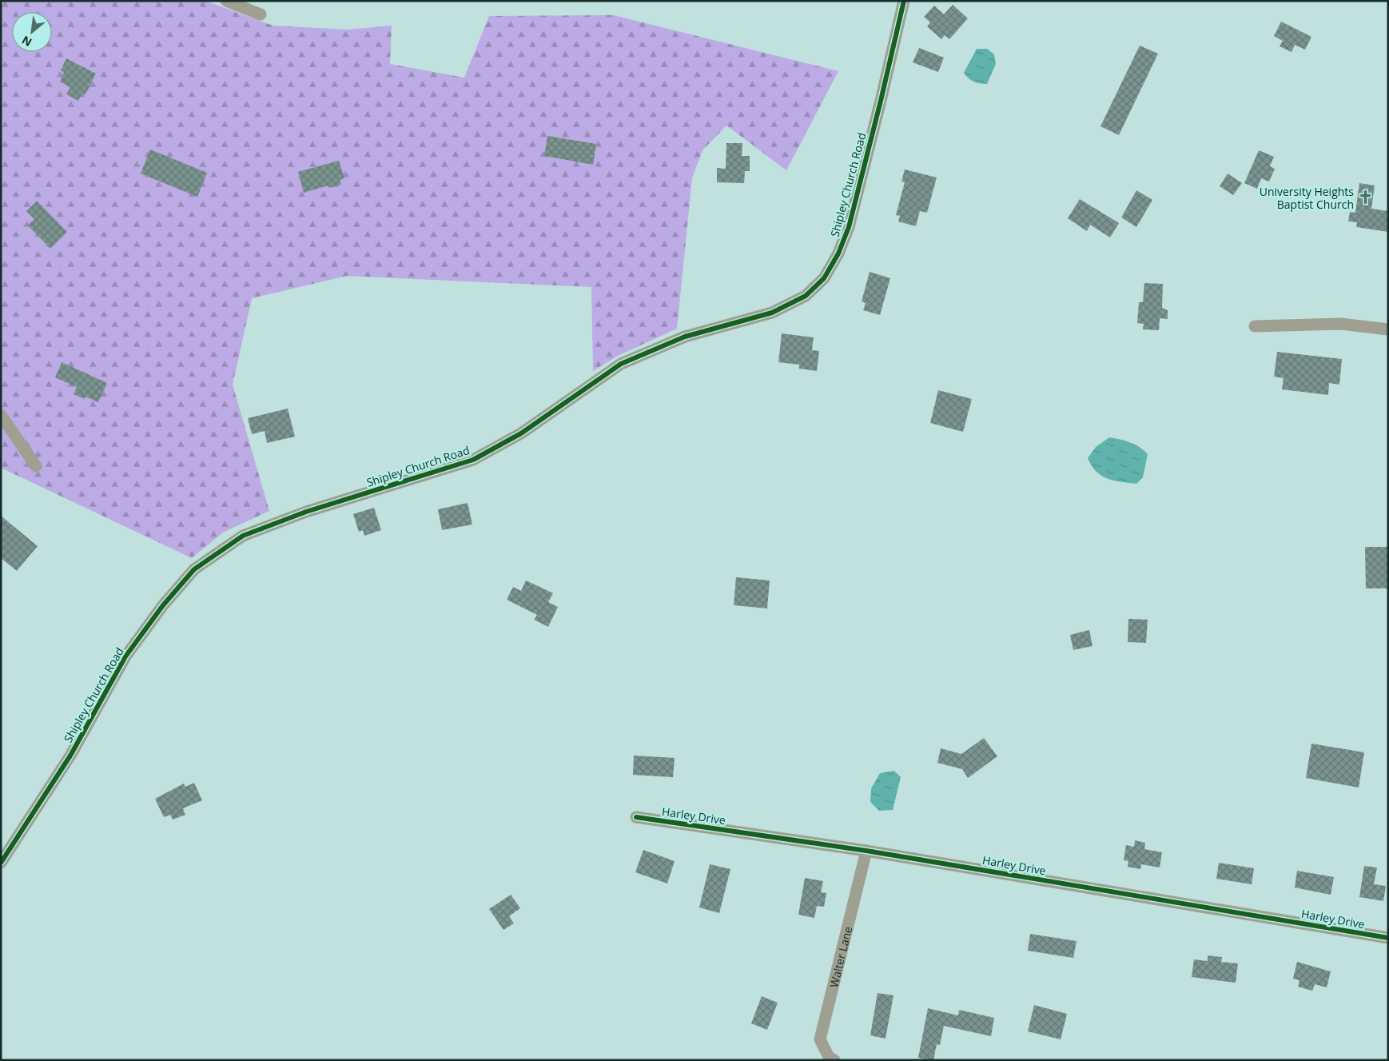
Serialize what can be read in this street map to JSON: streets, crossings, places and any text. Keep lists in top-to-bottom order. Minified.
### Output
{"streets":{"street":["Shipley Church Road","Harley Drive","Walter Lane"]},"crossings":[["Harley Drive","Walter Lane"]],"places":{"church":["University Heights Baptist Church"]},"north":"bottom left"}
